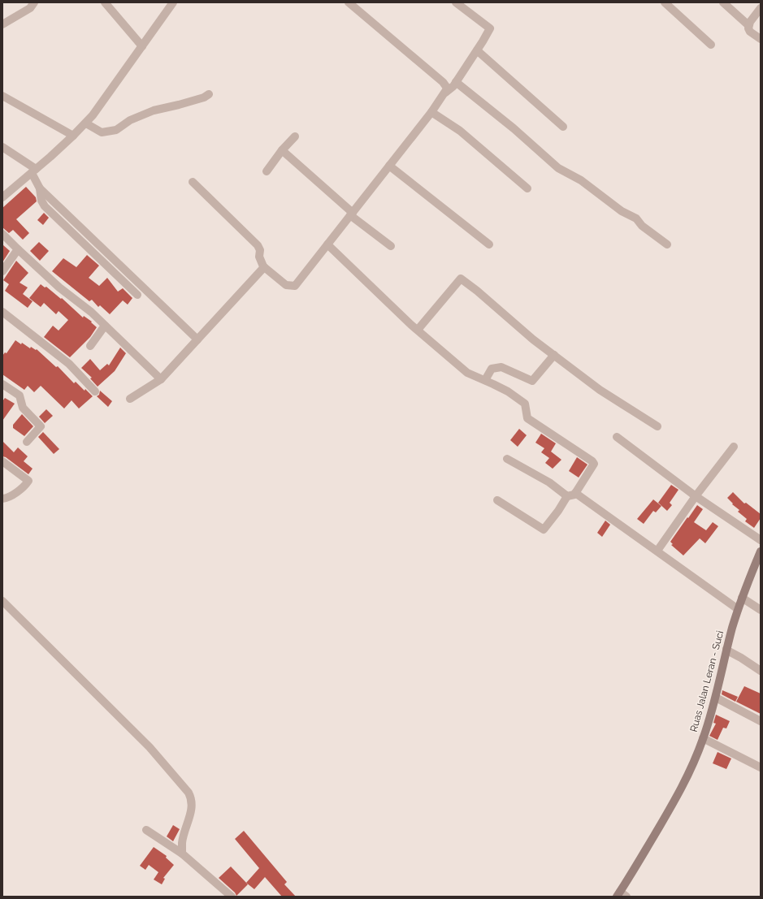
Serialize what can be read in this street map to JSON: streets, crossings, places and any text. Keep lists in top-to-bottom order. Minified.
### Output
{"streets":{"main road":["Ruas Jalan Leran - Suci"]}}
